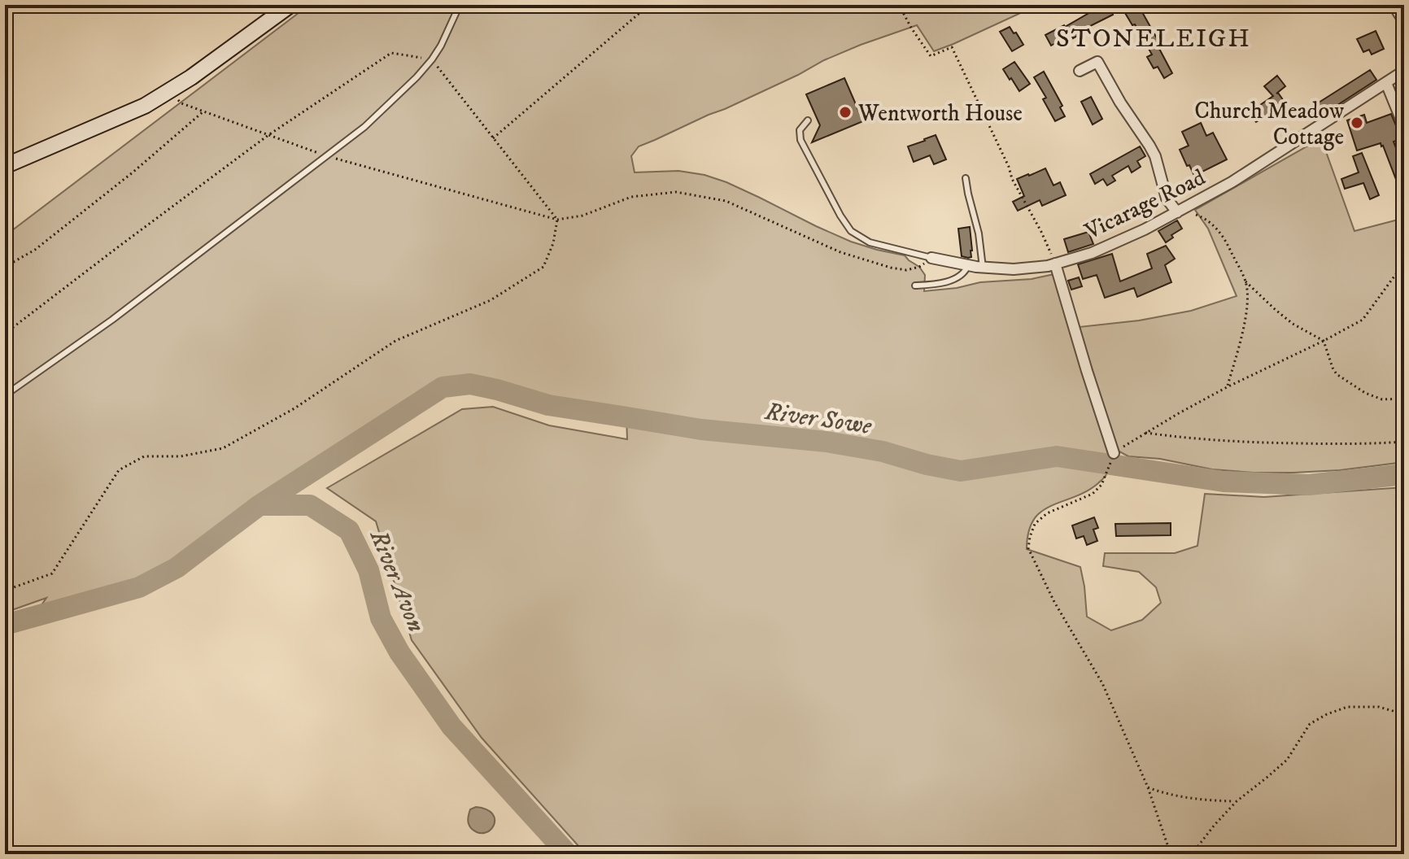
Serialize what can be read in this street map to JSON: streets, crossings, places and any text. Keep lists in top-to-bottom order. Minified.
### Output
{"streets":{"street":["Vicarage Road"]},"districts":["STONELEIGH"],"water":["River Sowe","River Avon"],"places":["Wentworth House","Church Meadow Cottage"]}
